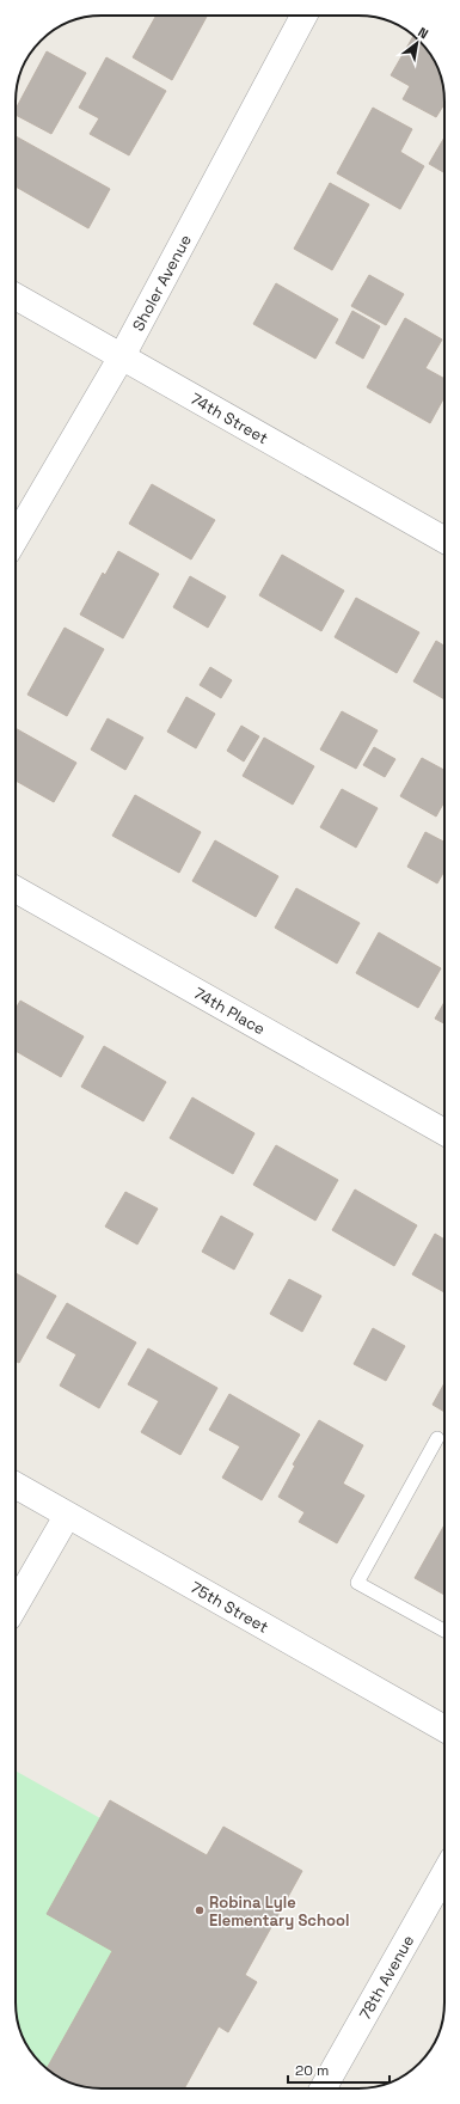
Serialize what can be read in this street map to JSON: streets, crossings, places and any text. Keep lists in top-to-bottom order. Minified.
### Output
{"streets":{"street":["Sholer Avenue","74th Street","74th Place","75th Street","78th Avenue"]},"crossings":[["Sholer Avenue","74th Street"]],"places":["Robina Lyle Elementary School"],"scale_bar":"20 m","north":"top right"}
